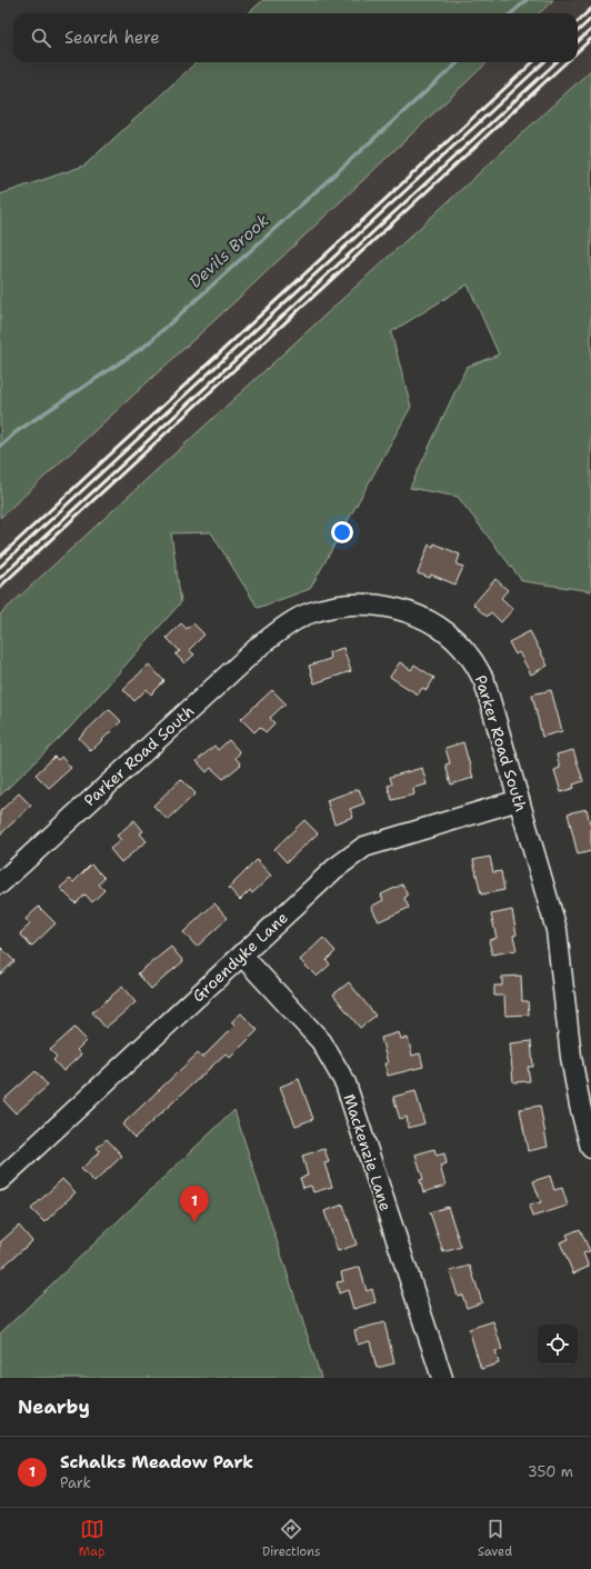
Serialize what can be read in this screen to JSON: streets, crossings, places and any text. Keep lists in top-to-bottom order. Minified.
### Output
{"streets":{"street":["Parker Road South","Groendyke Lane","Mackenzie Lane"]},"crossings":[["Parker Road South","Groendyke Lane"],["Groendyke Lane","Mackenzie Lane"]],"water":["Devils Brook"],"page":{"search":"Search here","pins":"1","heading":"Nearby","list":[{"mark":"1","name":"Schalks Meadow Park","note":"Park","value":"350 m"}],"nav":["Map","Directions","Saved"]}}
